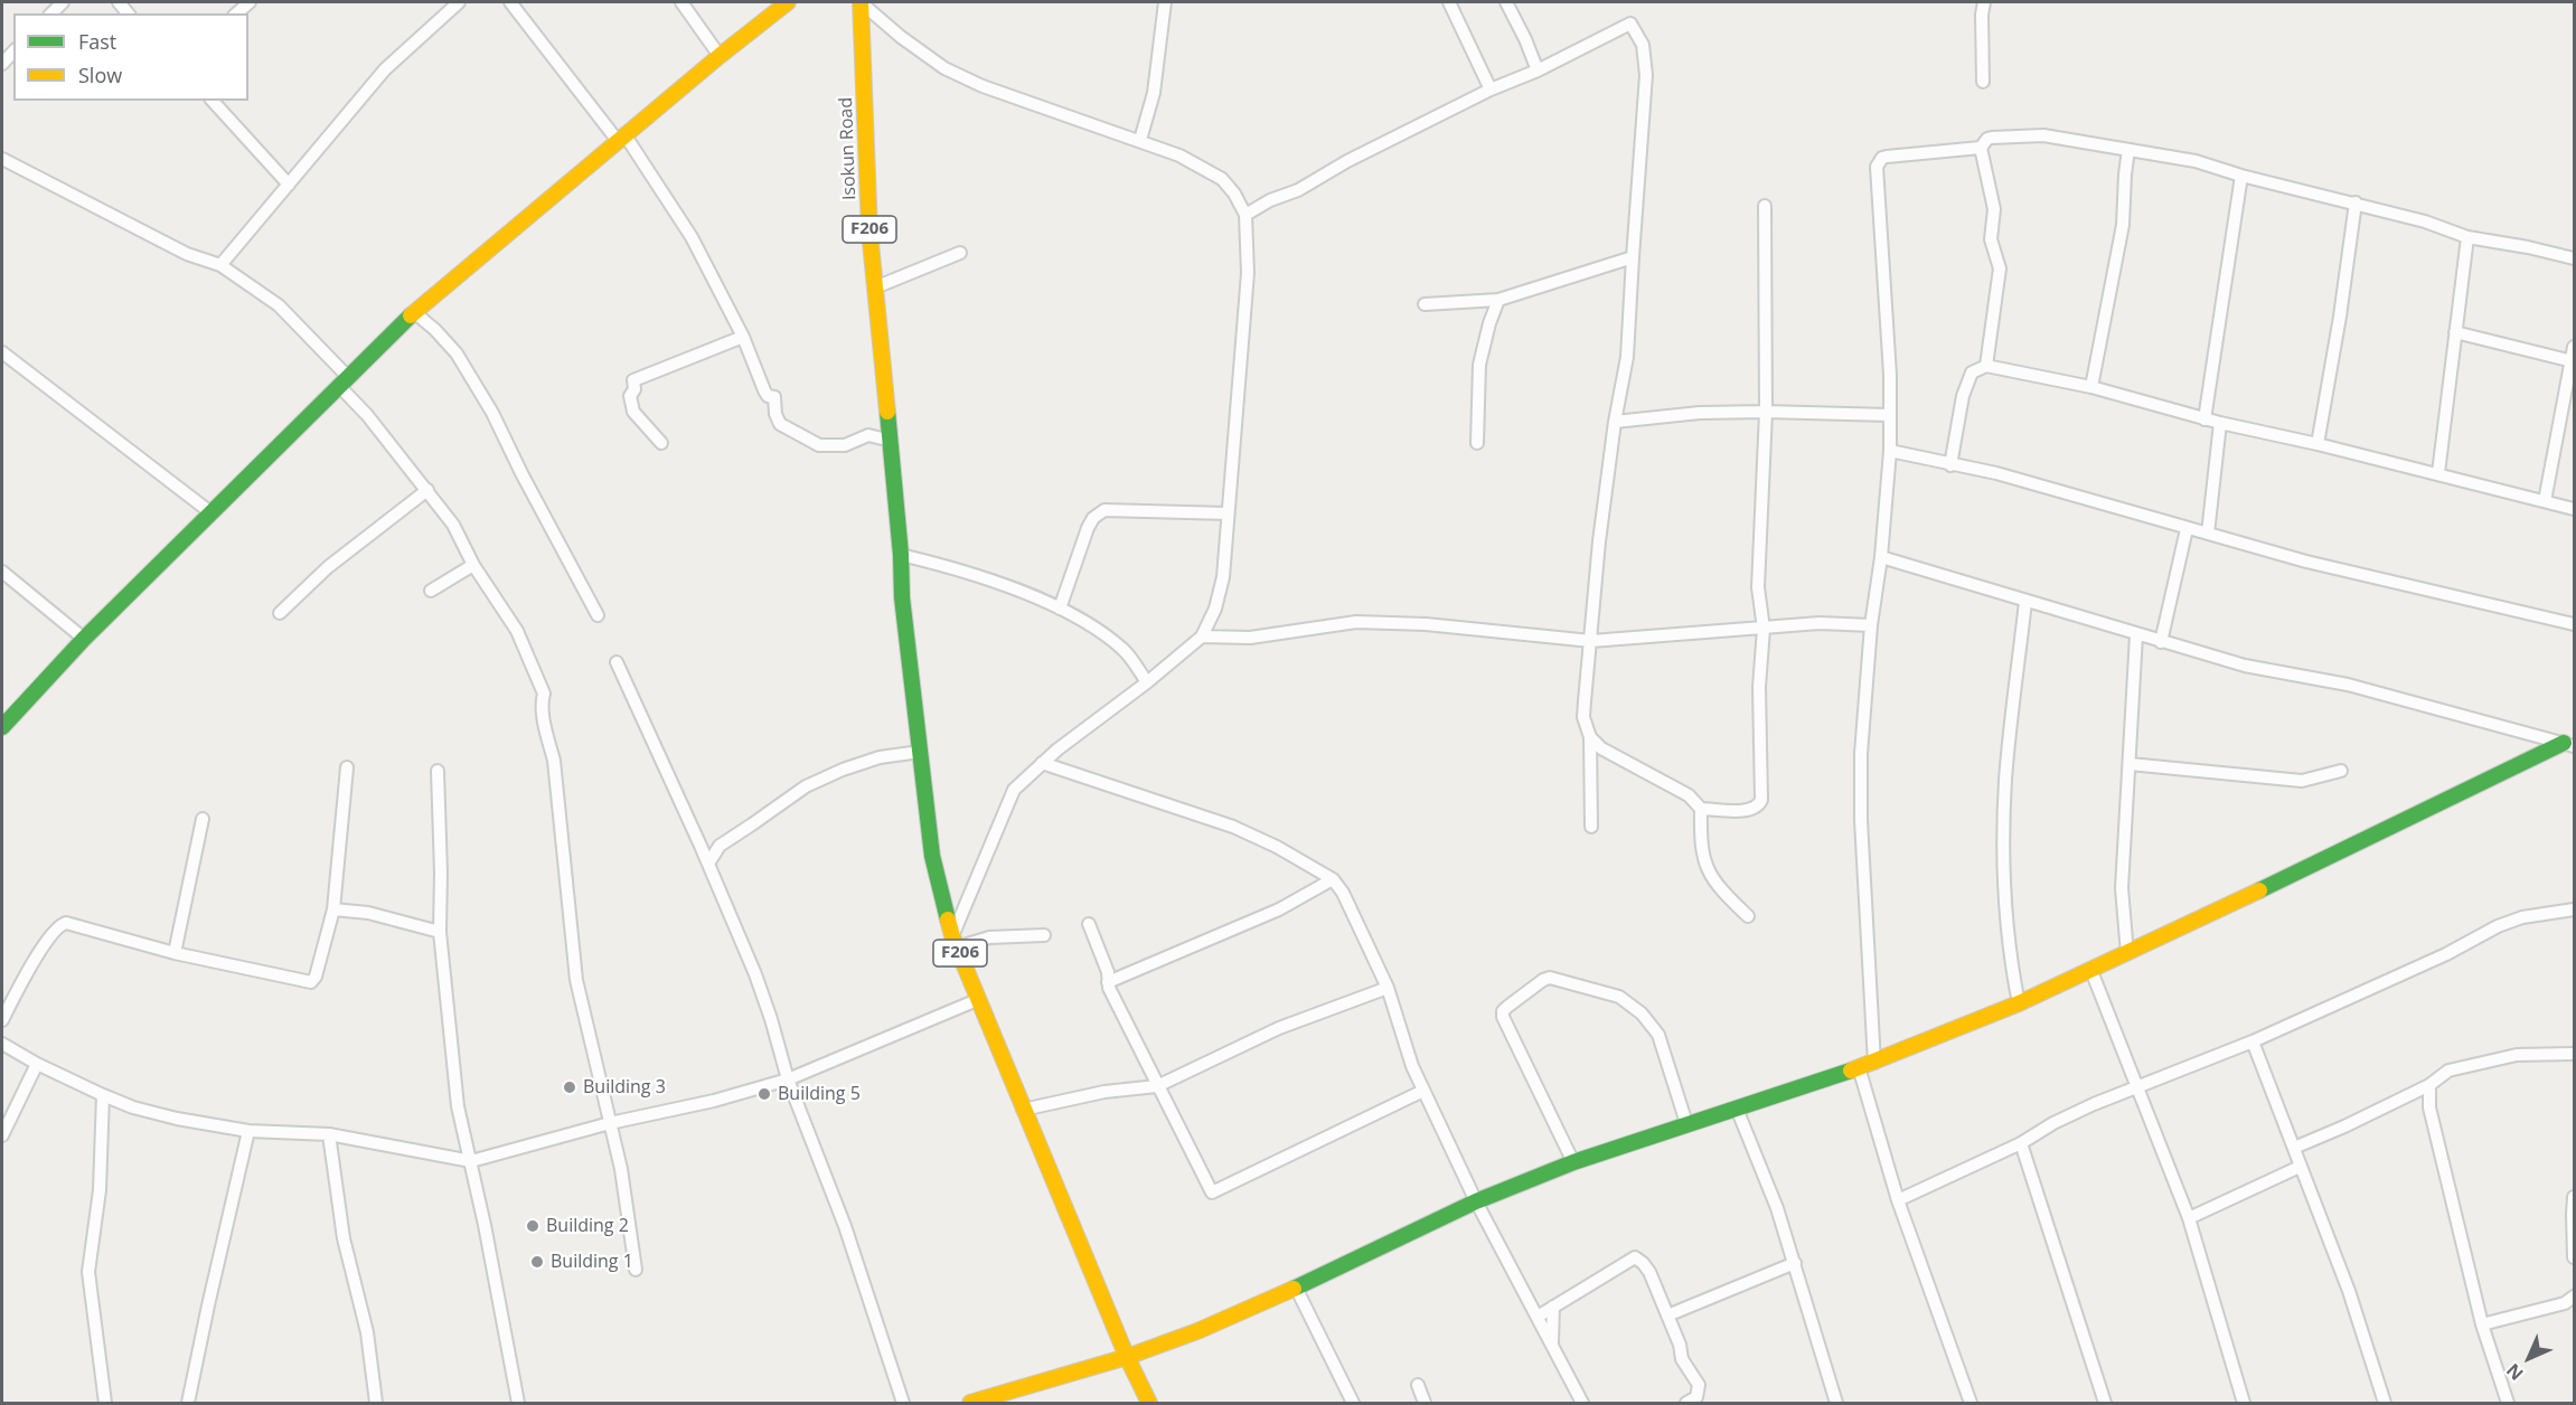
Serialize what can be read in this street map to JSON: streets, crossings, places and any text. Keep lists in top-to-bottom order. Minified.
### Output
{"streets":{"street":["Isokun Road","F206"]},"crossings":[["Isokun Road","F206"]],"places":["Building 3","Building 5","Building 2","Building 1"],"legend":["Fast","Slow"],"north":"bottom left"}
